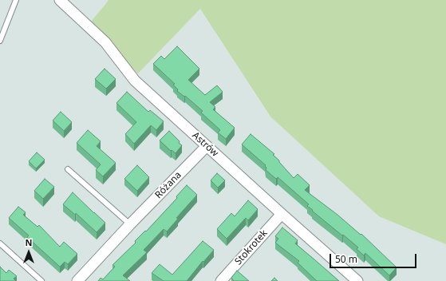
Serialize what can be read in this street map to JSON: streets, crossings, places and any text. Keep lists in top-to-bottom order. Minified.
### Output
{"streets":{"street":["Astrów","Różana","Stokrotek"]},"crossings":[["Astrów","Różana"],["Astrów","Stokrotek"]],"scale_bar":"50 m","north":"top"}
